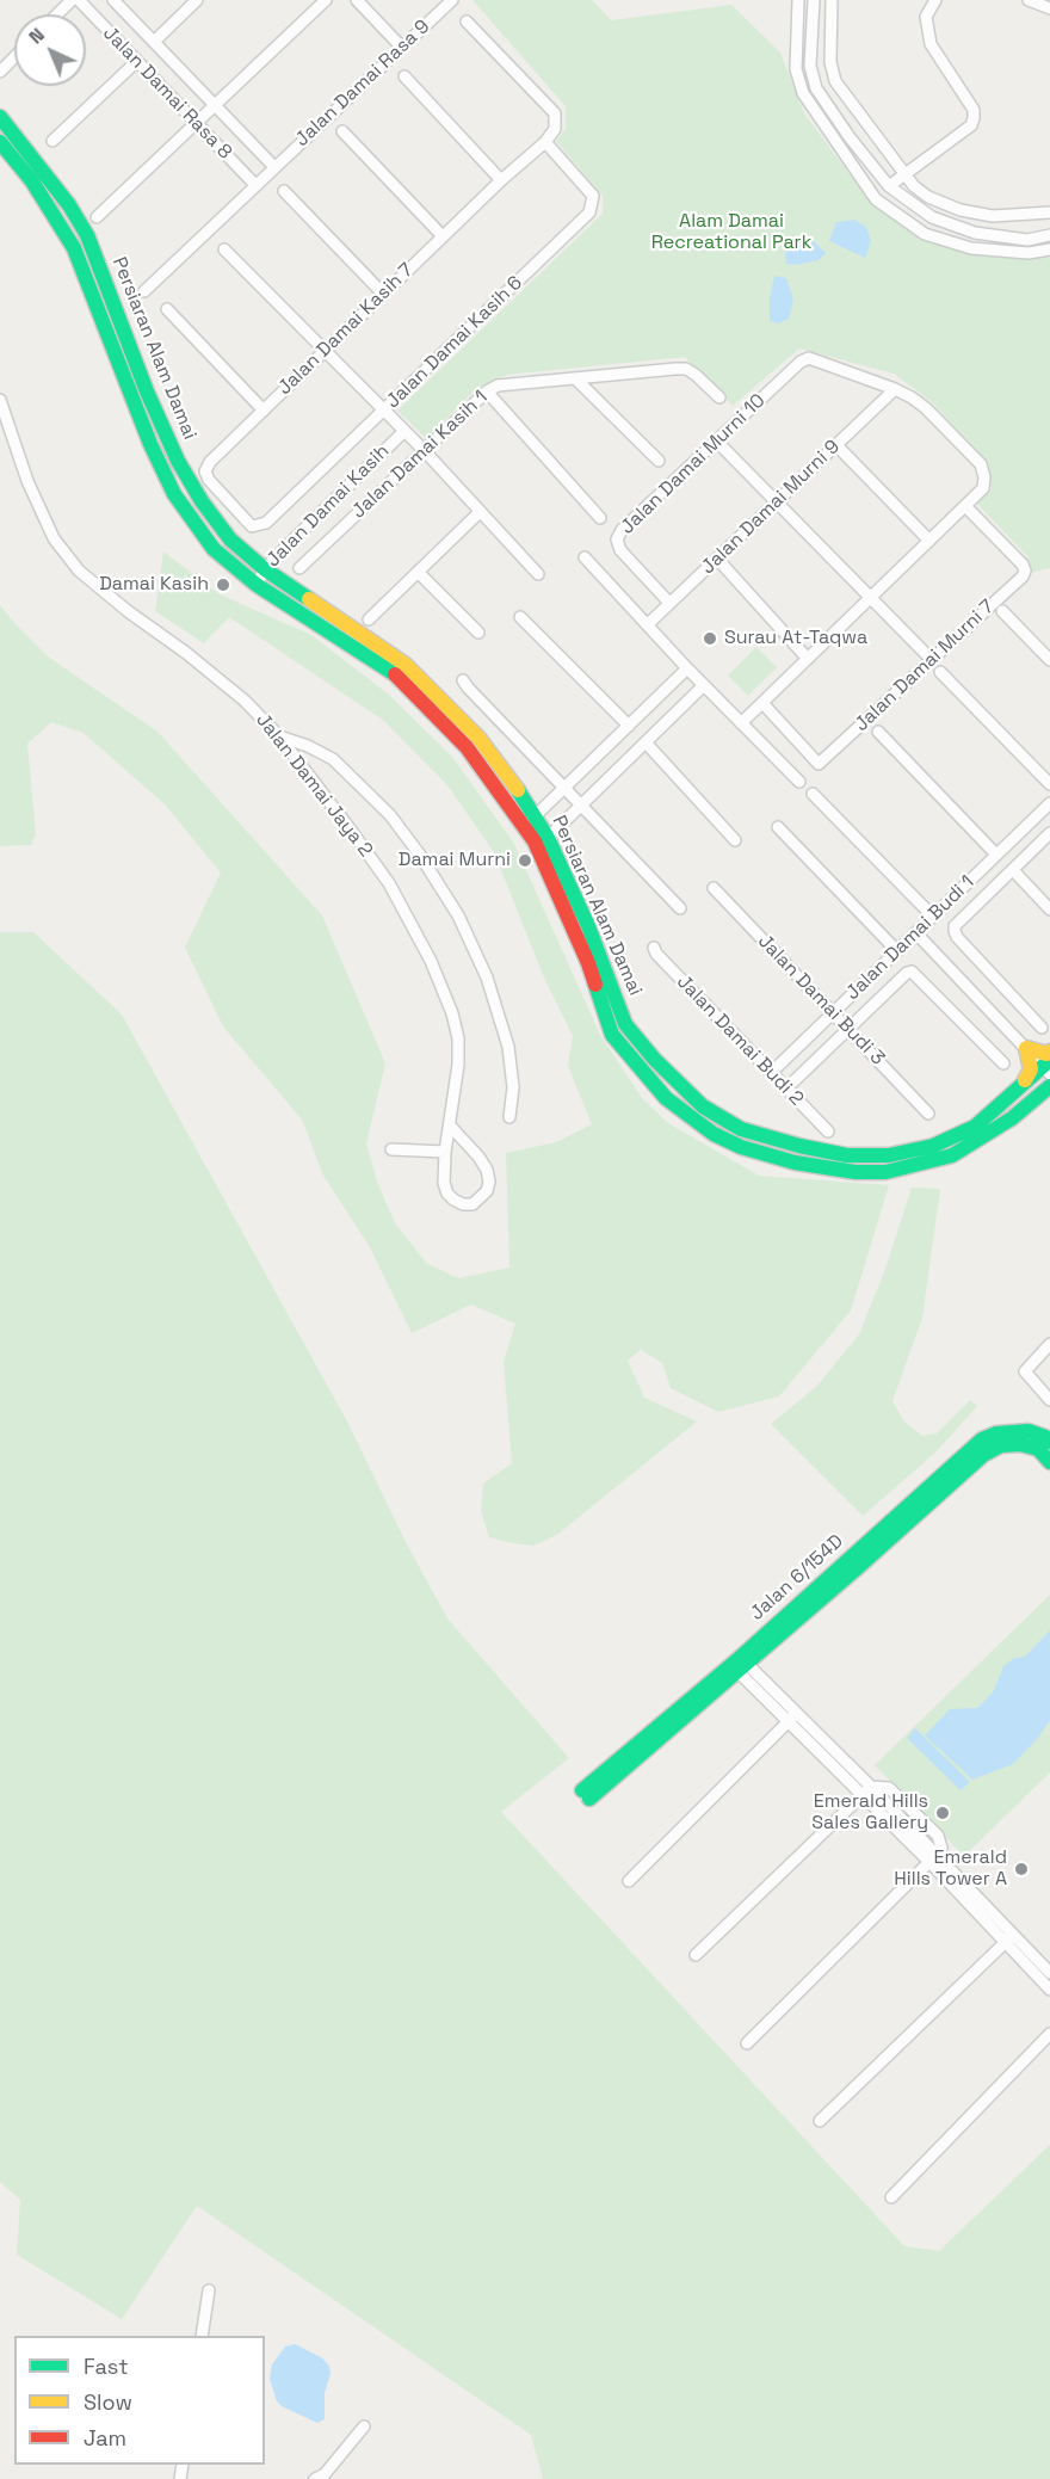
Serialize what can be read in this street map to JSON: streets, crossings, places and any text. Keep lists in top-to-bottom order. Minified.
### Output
{"streets":{"street":["Jalan Damai Rasa 9","Jalan Damai Rasa 8","Jalan Damai Kasih 7","Jalan Damai Kasih 6","Persiaran Alam Damai","Jalan Damai Kasih 1","Jalan Damai Murni 10","Jalan Damai Kasih","Jalan Damai Murni 9","Jalan Damai Murni 7","Jalan Damai Jaya 2","Jalan Damai Budi 1","Jalan Damai Budi 3","Jalan Damai Budi 2","Jalan 6/154D"]},"crossings":[["Jalan Damai Rasa 9","Jalan Damai Rasa 8"],["Jalan Damai Kasih 7","Jalan Damai Kasih 6"],["Persiaran Alam Damai","Jalan Damai Kasih"],["Jalan Damai Murni 10","Jalan Damai Murni 9"],["Jalan Damai Budi 1","Jalan Damai Budi 3"],["Jalan Damai Budi 1","Jalan Damai Budi 2"]],"parks":["Alam Damai Recreational Park"],"places":["Damai Kasih","Surau At-Taqwa","Damai Murni","Emerald Hills Sales Gallery","Emerald Hills Tower A"],"legend":["Fast","Slow","Jam"],"north":"top left"}
